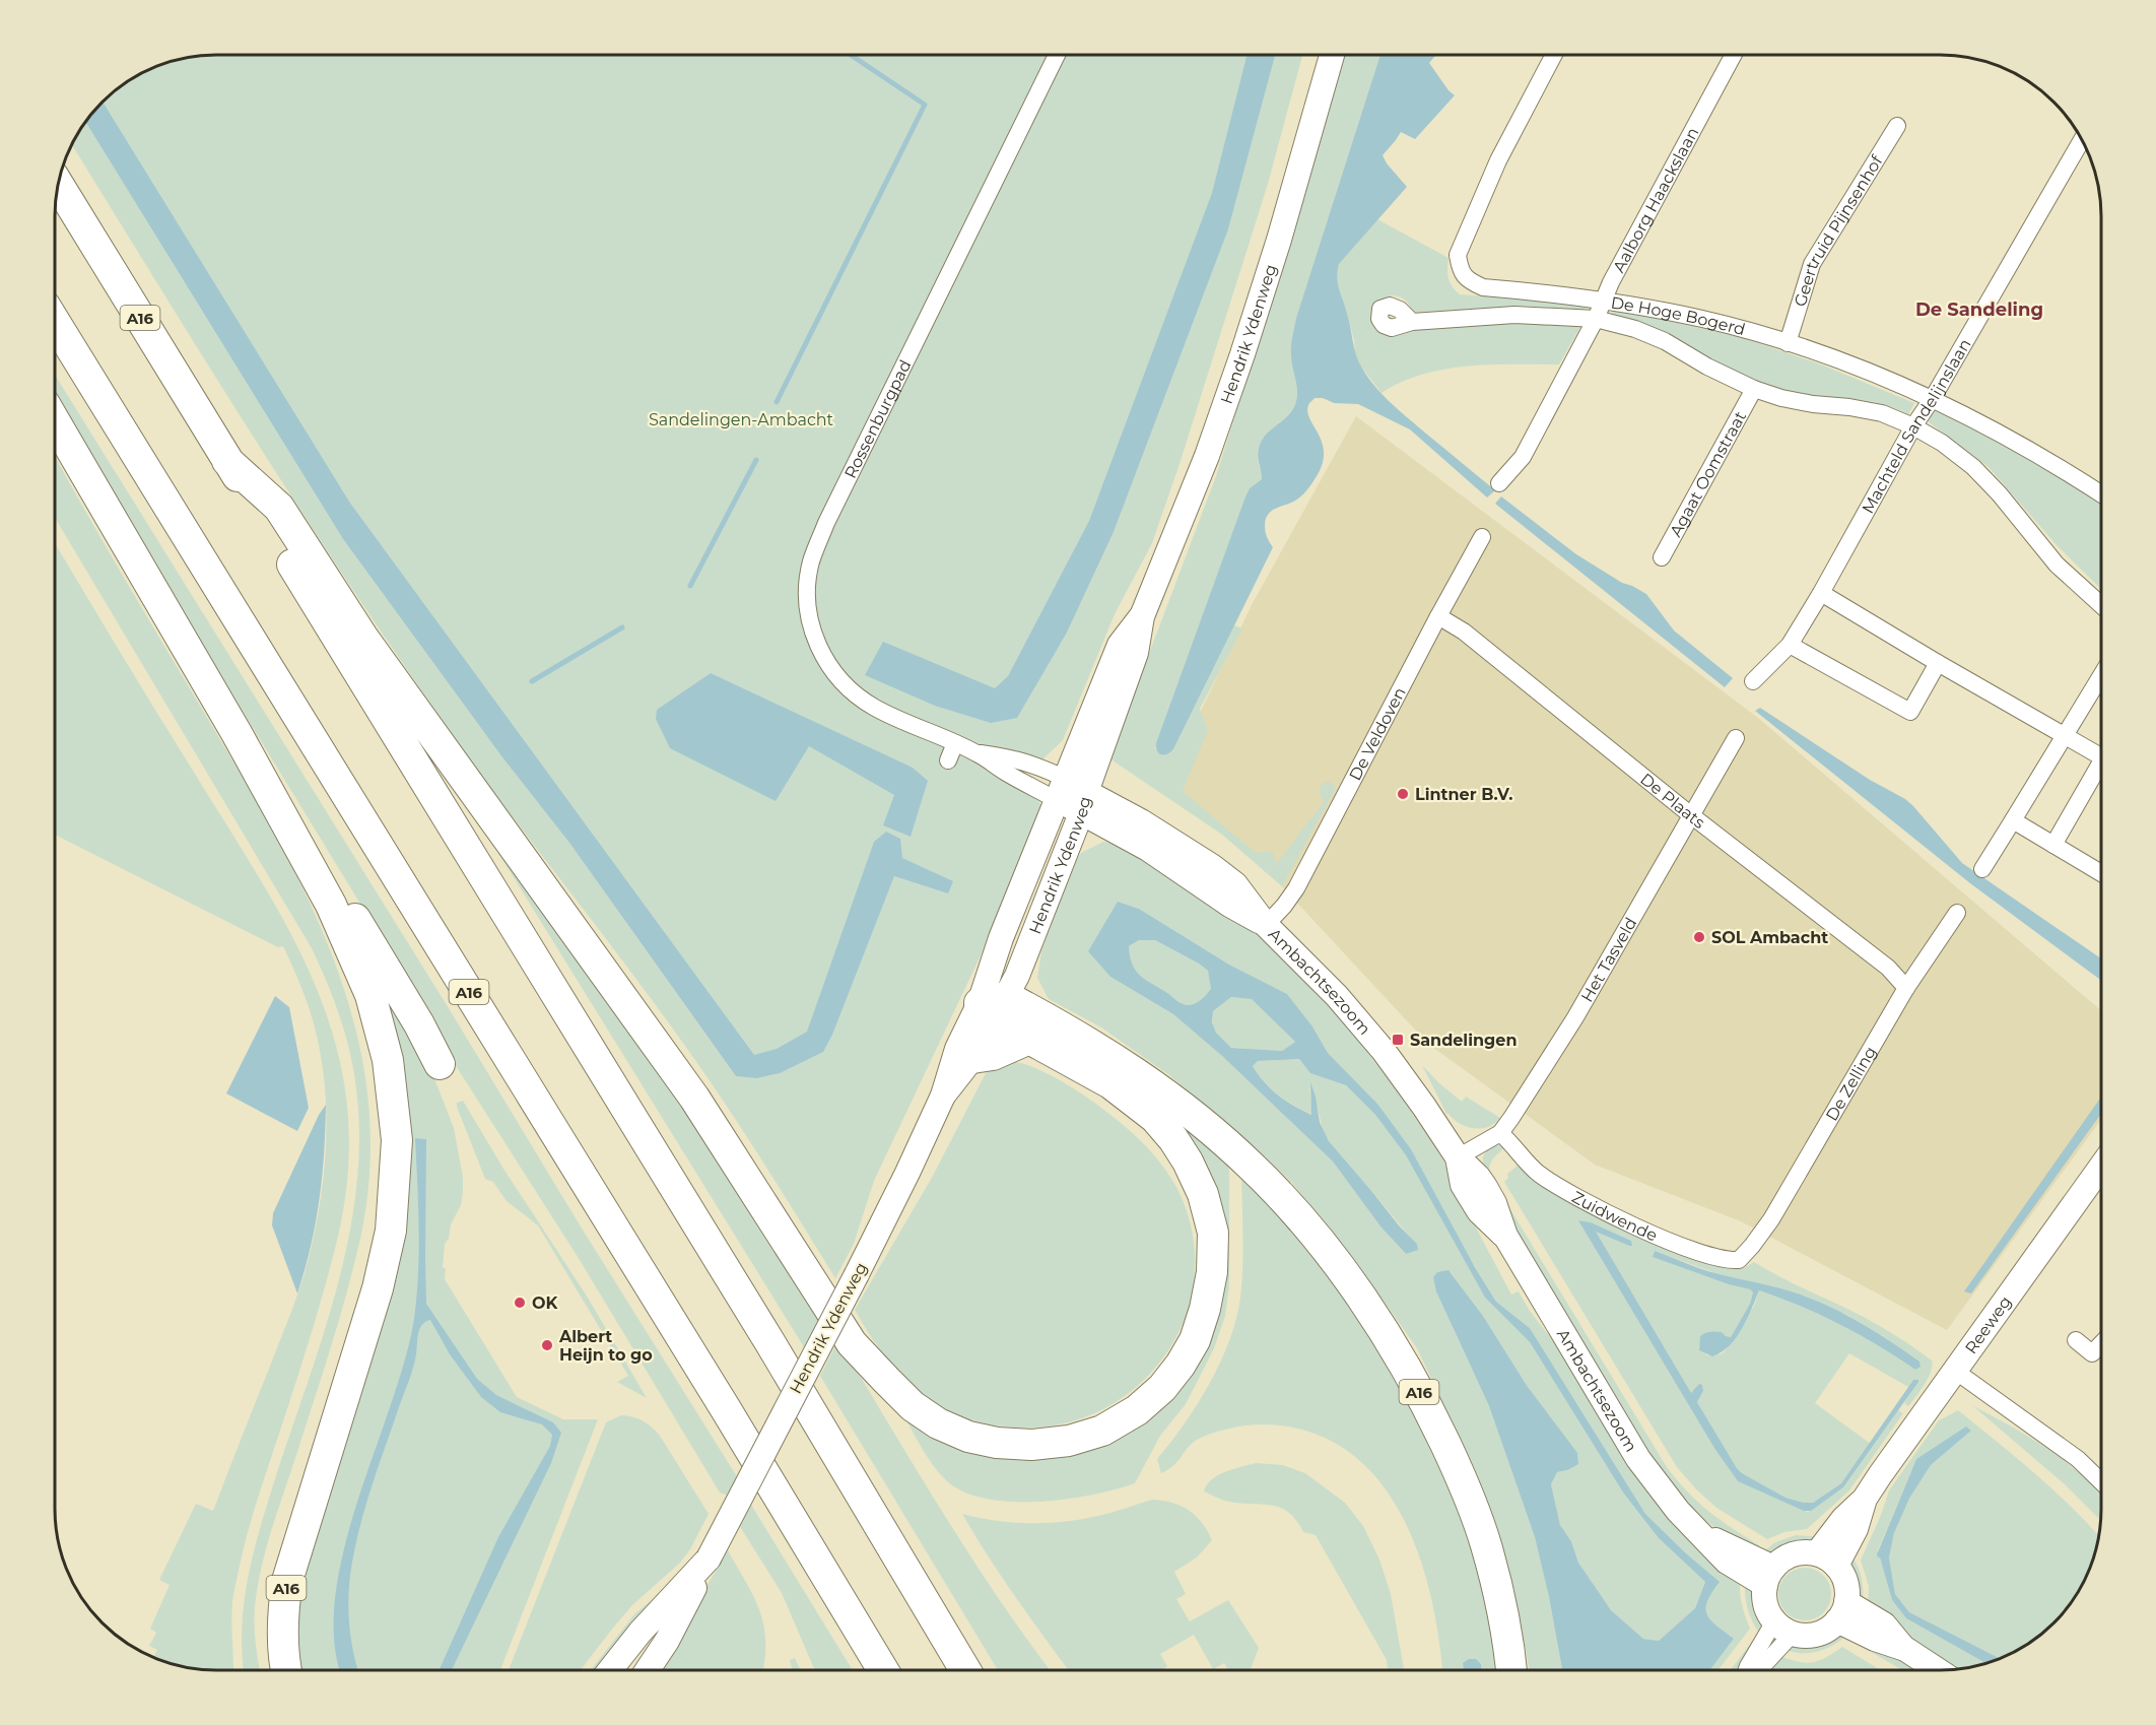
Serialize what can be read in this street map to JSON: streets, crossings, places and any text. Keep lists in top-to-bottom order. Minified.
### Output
{"streets":{"highway":["A16"],"main road":["Hendrik Ydenweg","Ambachtsezoom","Reeweg"],"street":["Aalborg Haackslaan","Geertruid Pijnsenhof","De Hoge Bogerd","Rossenburgpad","Machteld Sandelijnslaan","Agaat Oomstraat","De Veldoven","De Plaats","Het Tasveld","De Zelling","Zuidwende"]},"crossings":[["Aalborg Haackslaan","De Hoge Bogerd"],["Geertruid Pijnsenhof","De Hoge Bogerd"],["De Hoge Bogerd","Machteld Sandelijnslaan"],["De Hoge Bogerd","Agaat Oomstraat"],["A16","Hendrik Ydenweg"],["Hendrik Ydenweg","Rossenburgpad"],["Hendrik Ydenweg","Ambachtsezoom"],["Rossenburgpad","Ambachtsezoom"],["De Veldoven","De Plaats"],["De Veldoven","Ambachtsezoom"],["De Plaats","Het Tasveld"],["De Plaats","De Zelling"],["Het Tasveld","Ambachtsezoom"],["Het Tasveld","Zuidwende"],["Ambachtsezoom","Reeweg"],["De Zelling","Zuidwende"]],"districts":["De Sandeling"],"parks":["Sandelingen-Ambacht"],"places":{"other":["Lintner B.V.","SOL Ambacht","OK","Albert Heijn to go"],"transit":["Sandelingen"]}}
